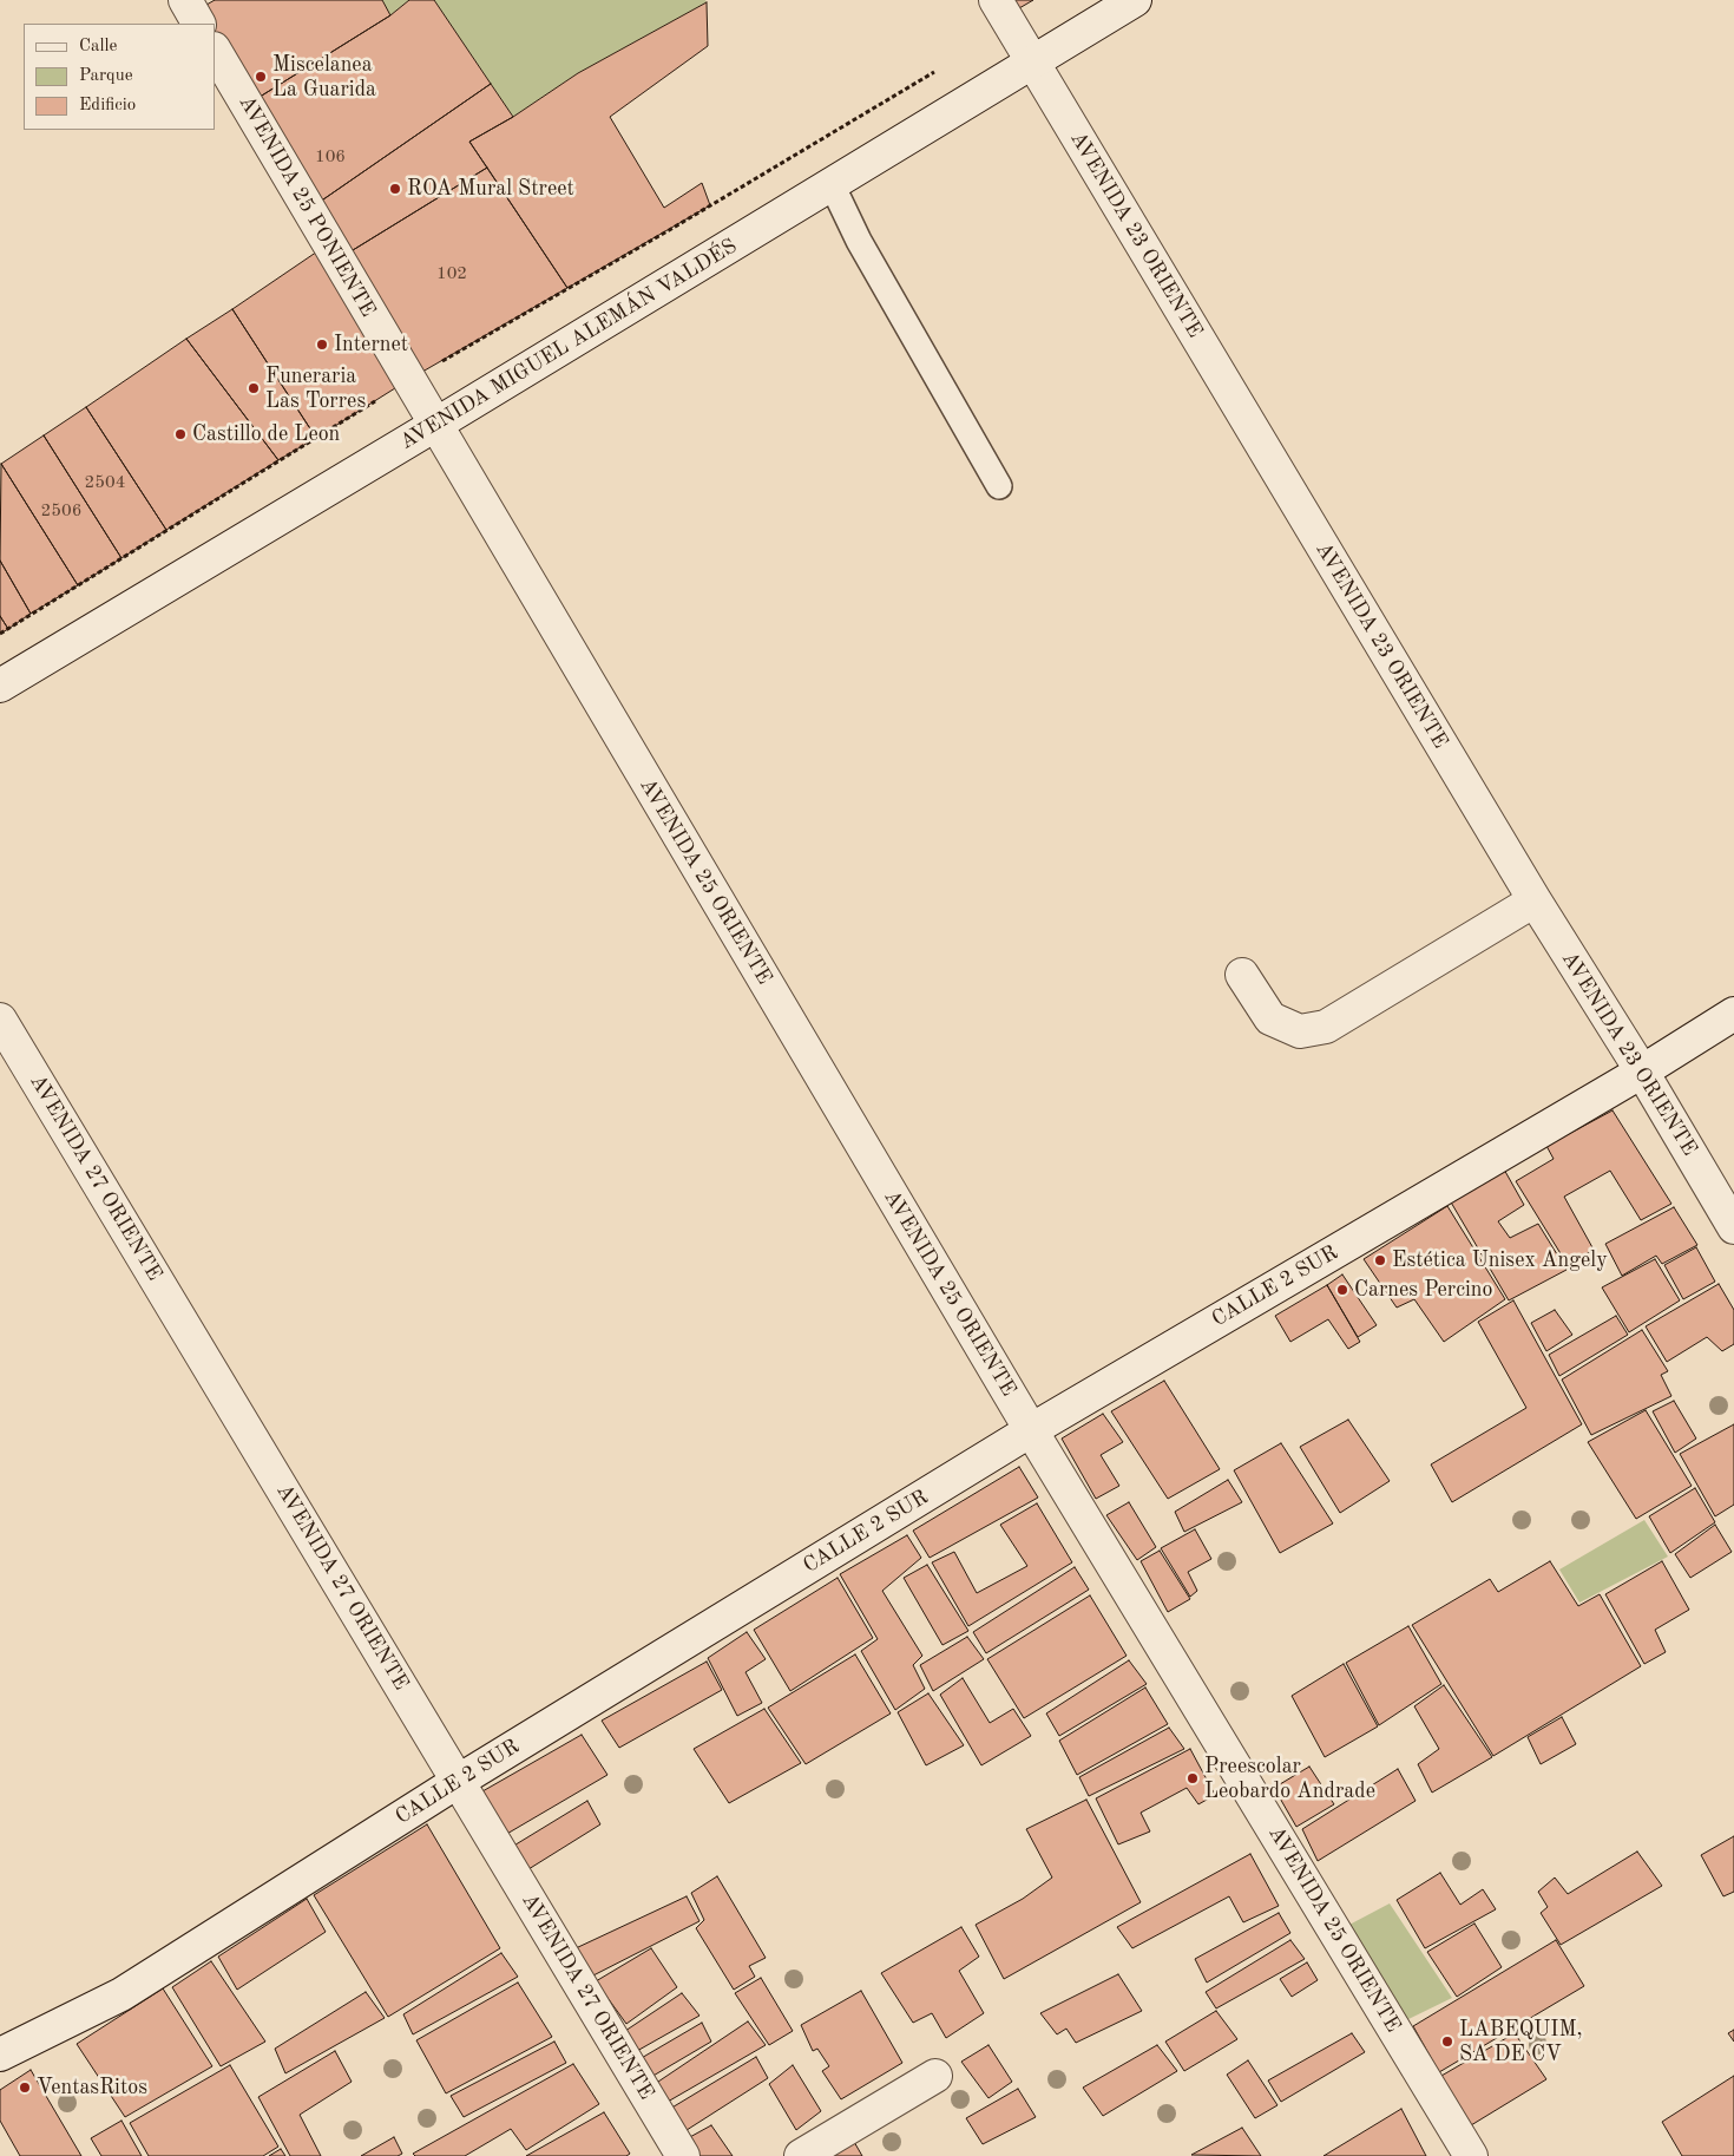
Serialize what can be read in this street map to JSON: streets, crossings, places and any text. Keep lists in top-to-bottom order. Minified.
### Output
{"streets":{"street":["AVENIDA 25 PONIENTE","AVENIDA 23 ORIENTE","AVENIDA MIGUEL ALEMÁN VALDÉS","AVENIDA 25 ORIENTE","AVENIDA 27 ORIENTE","CALLE 2 SUR"]},"crossings":[["AVENIDA 25 PONIENTE","AVENIDA MIGUEL ALEMÁN VALDÉS"],["AVENIDA 25 PONIENTE","AVENIDA 25 ORIENTE"],["AVENIDA 23 ORIENTE","AVENIDA MIGUEL ALEMÁN VALDÉS"],["AVENIDA 23 ORIENTE","CALLE 2 SUR"],["AVENIDA MIGUEL ALEMÁN VALDÉS","AVENIDA 25 ORIENTE"],["AVENIDA 25 ORIENTE","CALLE 2 SUR"],["AVENIDA 27 ORIENTE","CALLE 2 SUR"]],"places":["Miscelanea La Guarida","ROA Mural Street","Internet","Funeraria Las Torres","Castillo de Leon","Estética Unisex Angely","Carnes Percino","Preescolar Leobardo Andrade","LABEQUIM, SA DE CV","VentasRitos"],"house_numbers":["106","102","2504","2506"],"legend":["Calle","Parque","Edificio"]}
